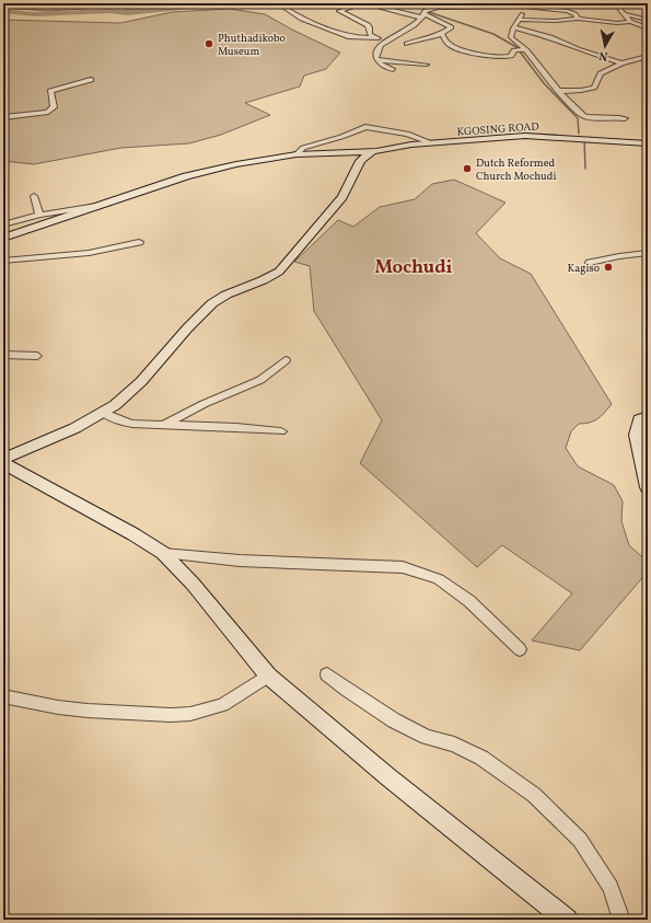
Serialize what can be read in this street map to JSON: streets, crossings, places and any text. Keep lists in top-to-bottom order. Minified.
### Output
{"streets":{"street":["KGOSING ROAD"]},"districts":["Mochudi"],"places":["Phuthadikobo Museum","Dutch Reformed Church Mochudi","Kagiso"],"north":"bottom"}
